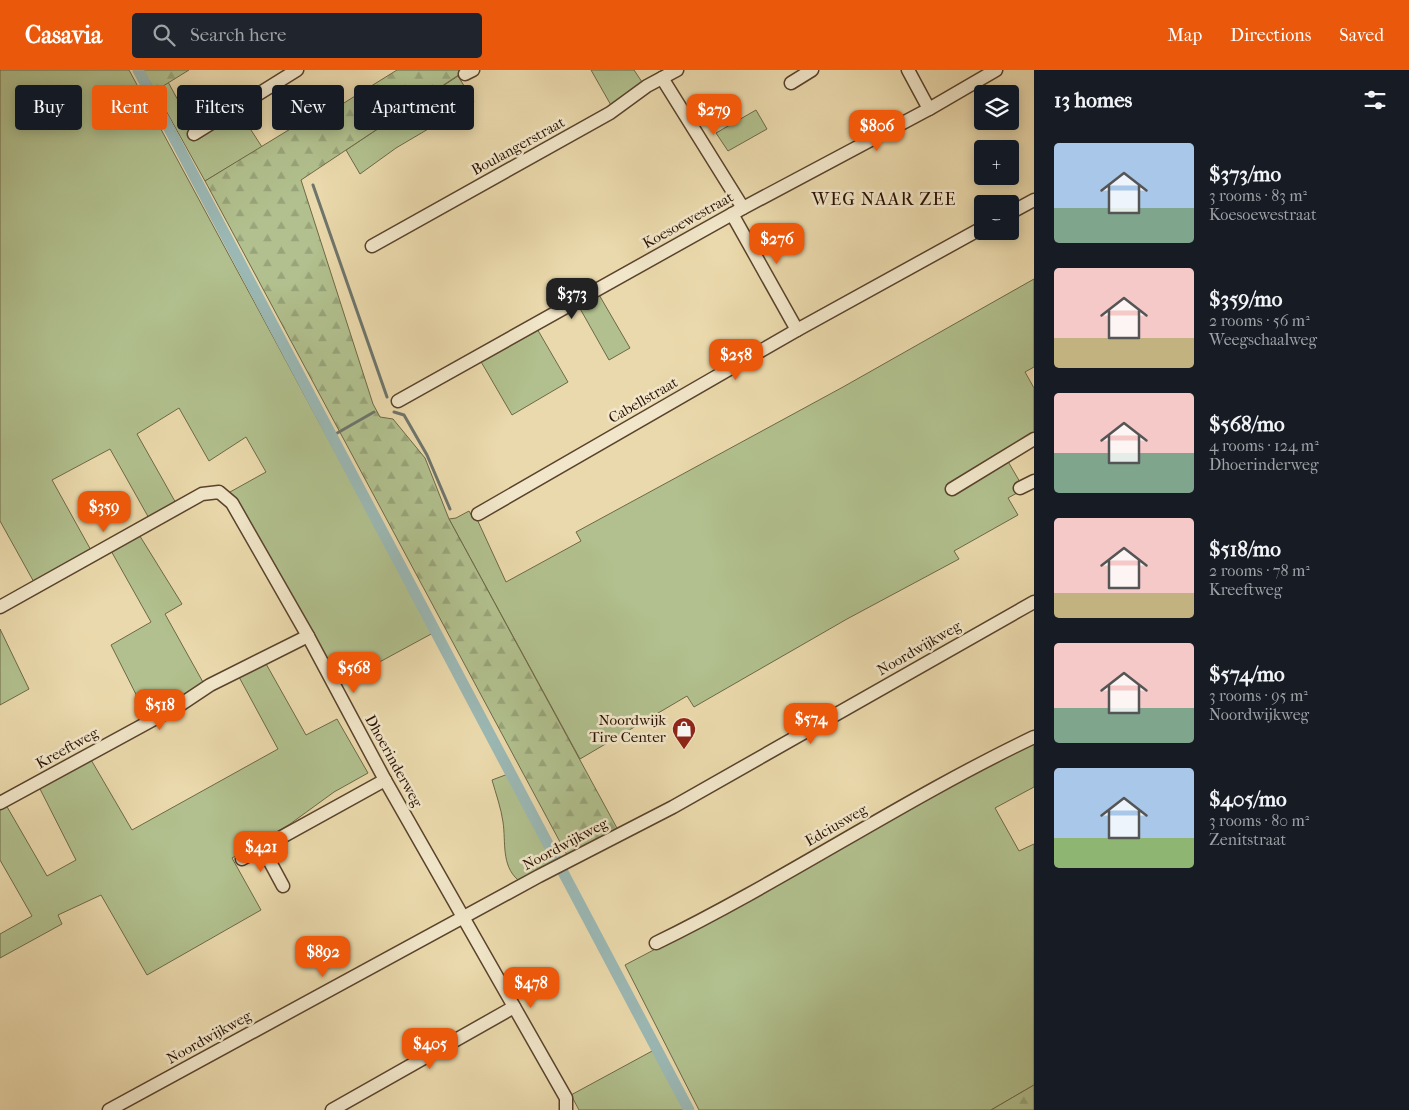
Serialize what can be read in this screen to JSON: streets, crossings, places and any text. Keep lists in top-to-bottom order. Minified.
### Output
{"streets":{"street":["Boulangerstraat","Koesoewestraat","Cabellstraat","Noordwijkweg","Kreeftweg","Dhoerinderweg","Edciusweg"]},"crossings":[["Noordwijkweg","Dhoerinderweg"],["Kreeftweg","Dhoerinderweg"]],"districts":["WEG NAAR ZEE"],"places":{"shop":["Noordwijk Tire Center"]},"page":{"header":"Casavia","search":"Search here","nav":["Map","Directions","Saved"],"heading":"13 homes","map_buttons":["+","−"],"chip":["Buy","Rent","Filters","New","Apartment"],"price":["$279","$806","$276","$373","$258","$359","$568","$518","$574","$421","$892","$478","$405"],"list":[{"name":"$373/mo","note":"3 rooms · 83 m² · Koesoewestraat"},{"name":"$359/mo","note":"2 rooms · 56 m² · Weegschaalweg"},{"name":"$568/mo","note":"4 rooms · 124 m² · Dhoerinderweg"},{"name":"$518/mo","note":"2 rooms · 78 m² · Kreeftweg"},{"name":"$574/mo","note":"3 rooms · 95 m² · Noordwijkweg"},{"name":"$405/mo","note":"3 rooms · 80 m² · Zenitstraat"}]}}
